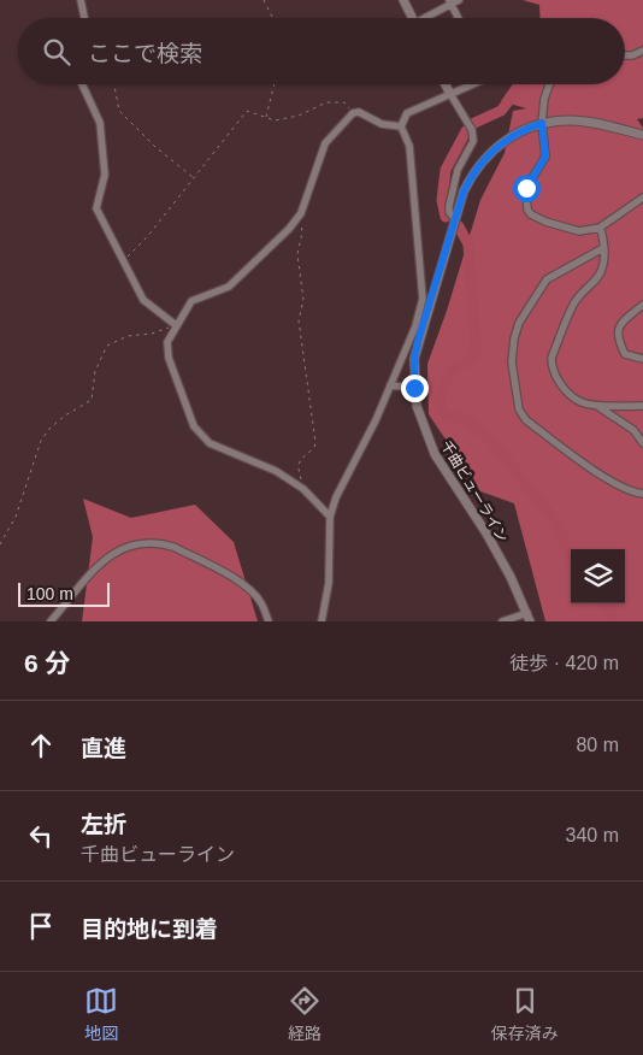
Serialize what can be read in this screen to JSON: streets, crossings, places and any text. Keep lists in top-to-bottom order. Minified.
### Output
{"streets":{"street":["千曲ビューライン"]},"scale_bar":"100 m","page":{"search":"ここで検索","scale":"100 m","heading":["6 分","徒歩 · 420 m"],"list":[["直進","80 m"],["左折","千曲ビューライン","340 m"],"目的地に到着"],"nav":["地図","経路","保存済み"]}}
